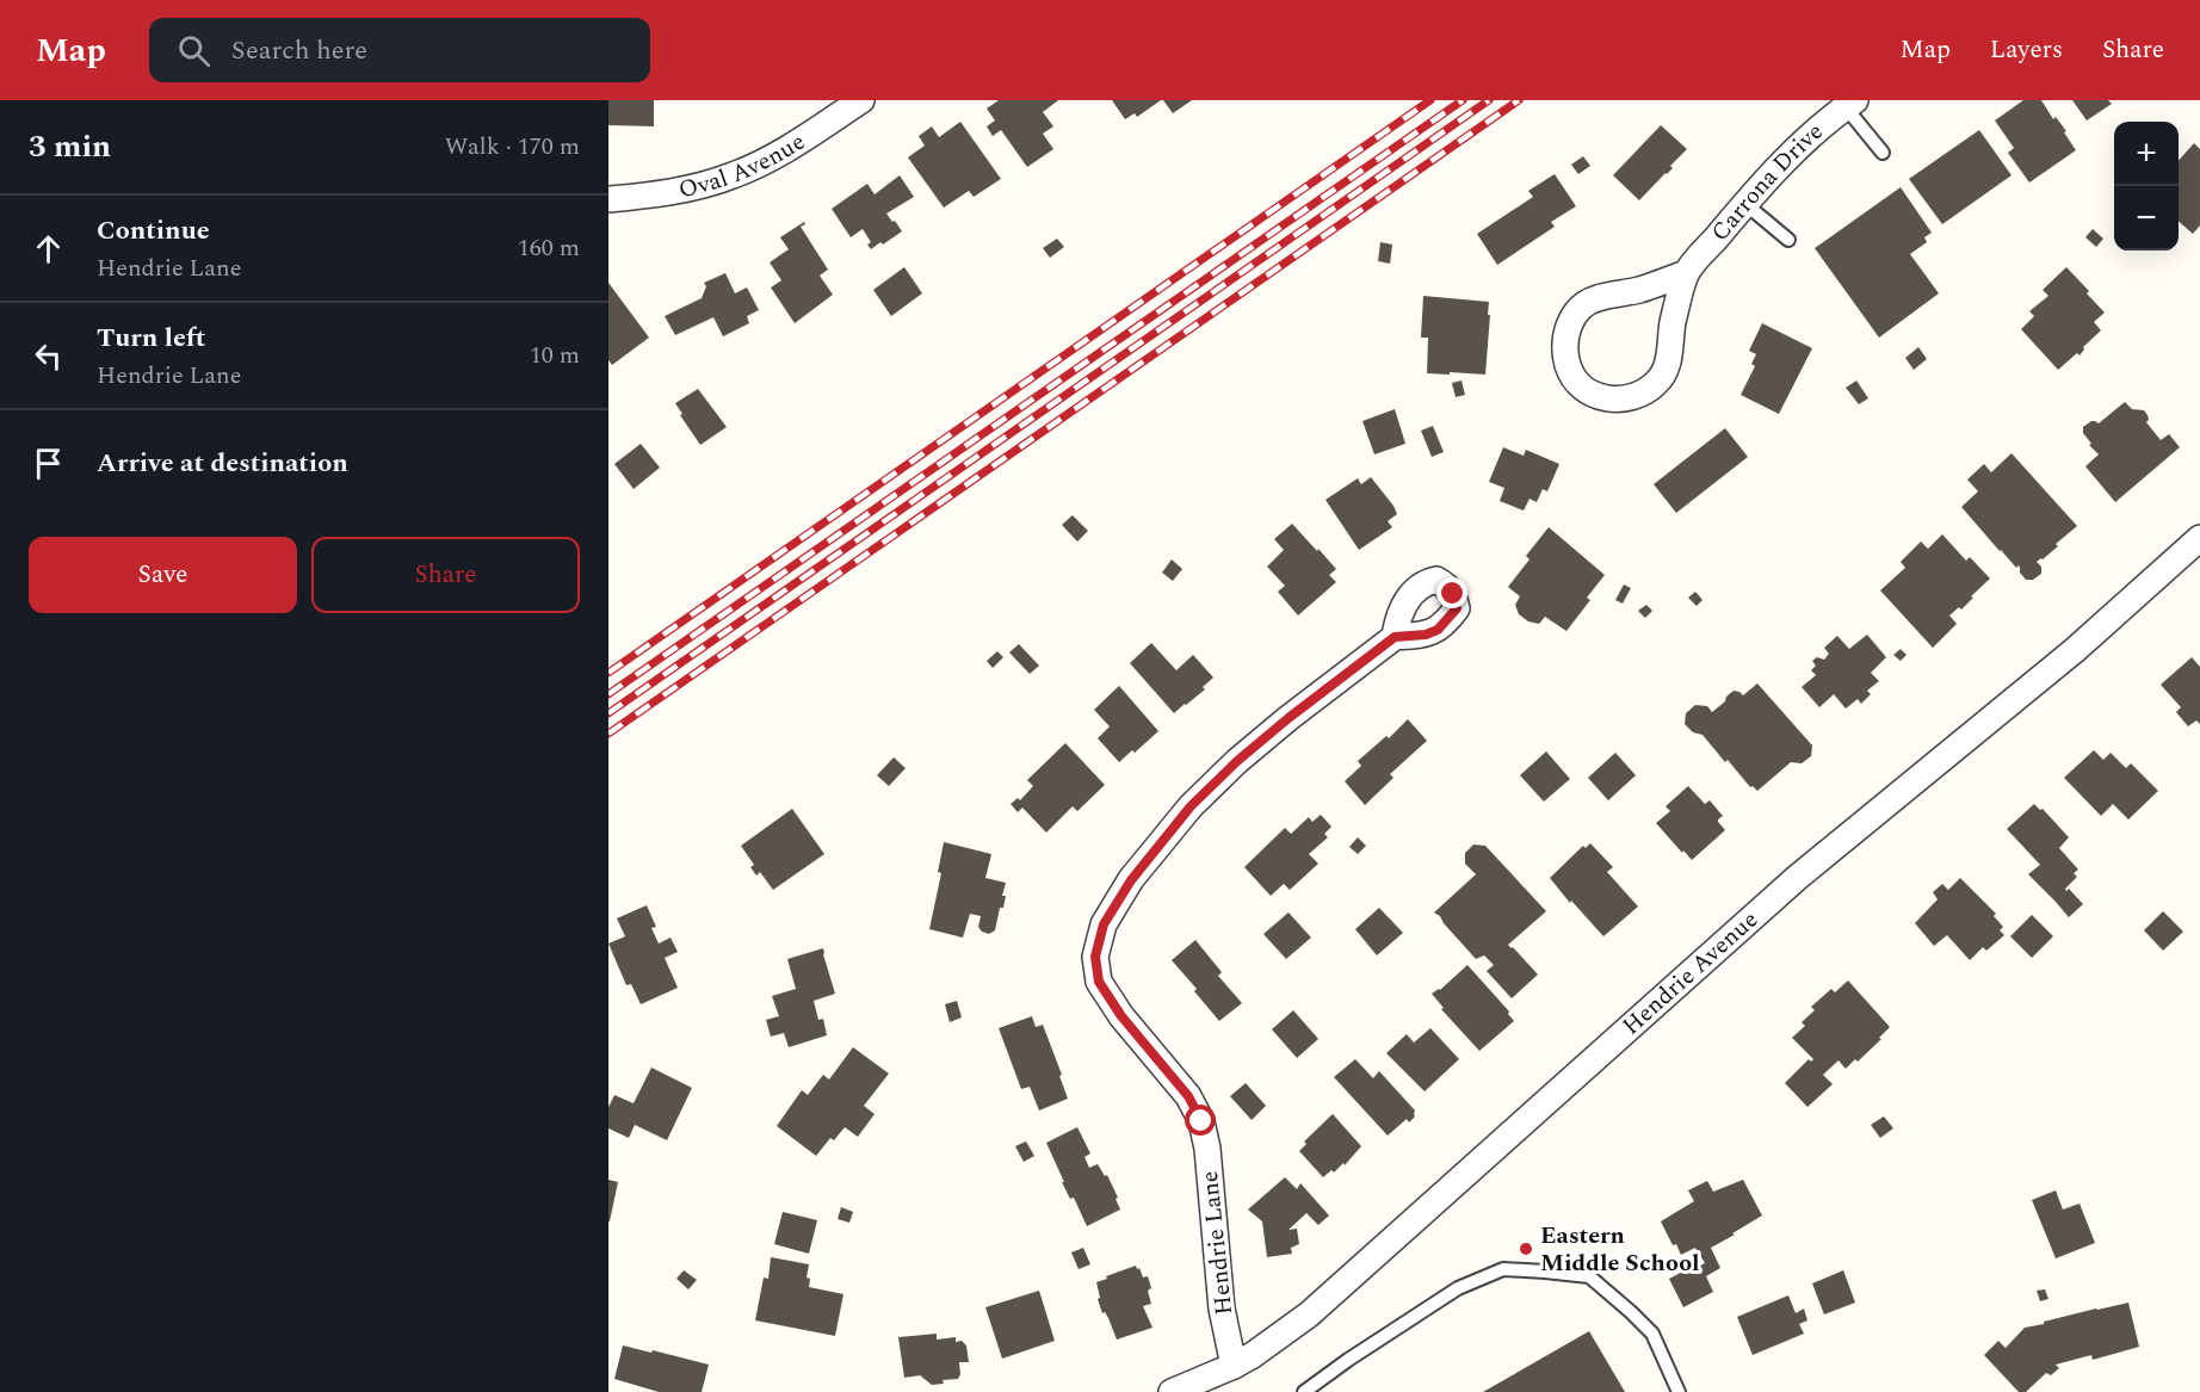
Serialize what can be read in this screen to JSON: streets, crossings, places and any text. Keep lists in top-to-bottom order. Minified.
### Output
{"streets":{"street":["Oval Avenue","Carrona Drive","Hendrie Avenue","Hendrie Lane"]},"crossings":[["Hendrie Avenue","Hendrie Lane"]],"places":["Eastern Middle School"],"page":{"header":"Map","search":"Search here","nav":["Map","Layers","Share"],"heading":["3 min","Walk · 170 m"],"map_buttons":["+","−"],"list":[["Continue","Hendrie Lane","160 m"],["Turn left","Hendrie Lane","10 m"],"Arrive at destination"],"buttons":["Save","Share"]}}
